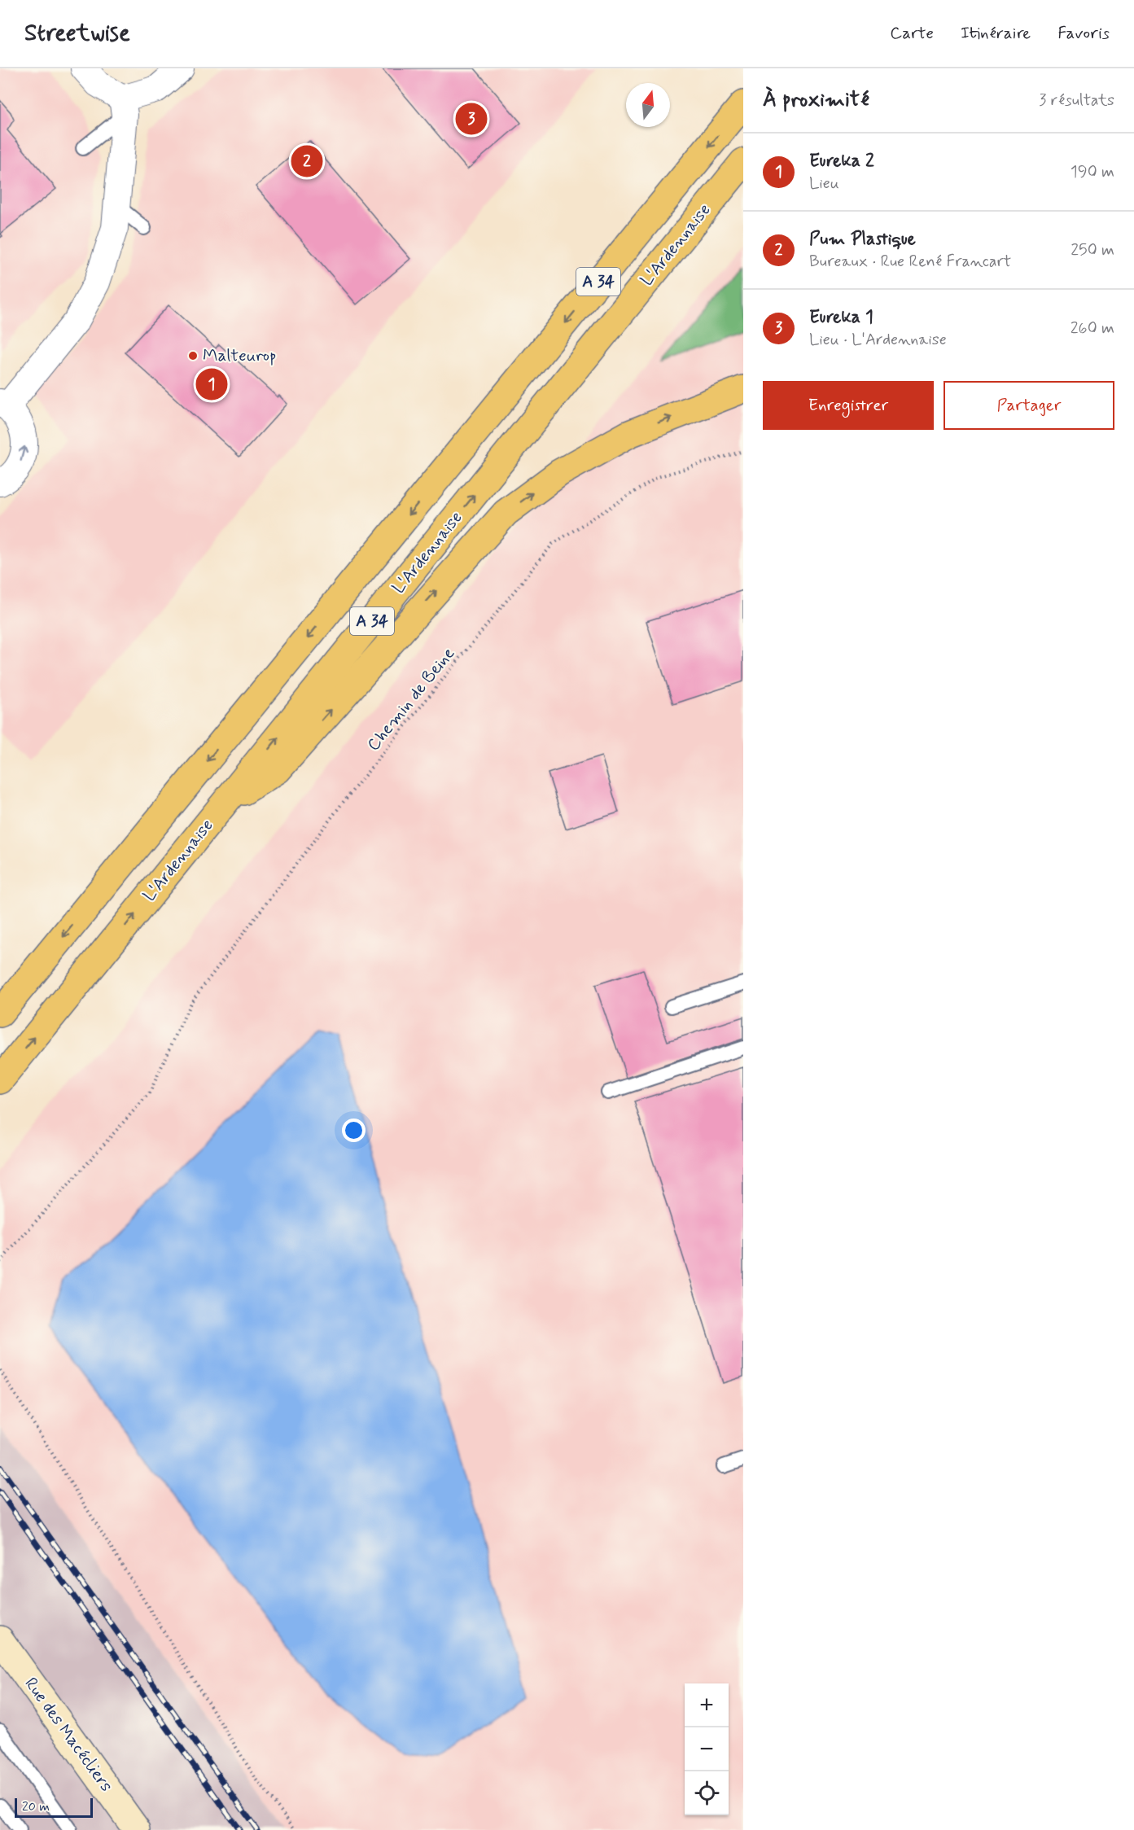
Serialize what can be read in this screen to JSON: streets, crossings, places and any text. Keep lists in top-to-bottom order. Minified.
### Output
{"streets":{"highway":["L'Ardennaise","A 34"],"street":["Rue des Macécliers"],"path":["Chemin de Beine"]},"places":["Malteurop"],"scale_bar":"20 m","north":"top","page":{"header":"Streetwise","nav":["Carte","Itinéraire","Favoris"],"heading":["À proximité","3 résultats"],"pins":["3","2","1"],"list":[{"mark":"1","name":"Eureka 2","note":"Lieu","value":"190 m"},{"mark":"2","name":"Pum Plastique","note":"Bureaux · Rue René Francart","value":"250 m"},{"mark":"3","name":"Eureka 1","note":"Lieu · L'Ardennaise","value":"260 m"}],"buttons":["Enregistrer","Partager"],"map_buttons":["+","−"],"scale":"20 m"}}
